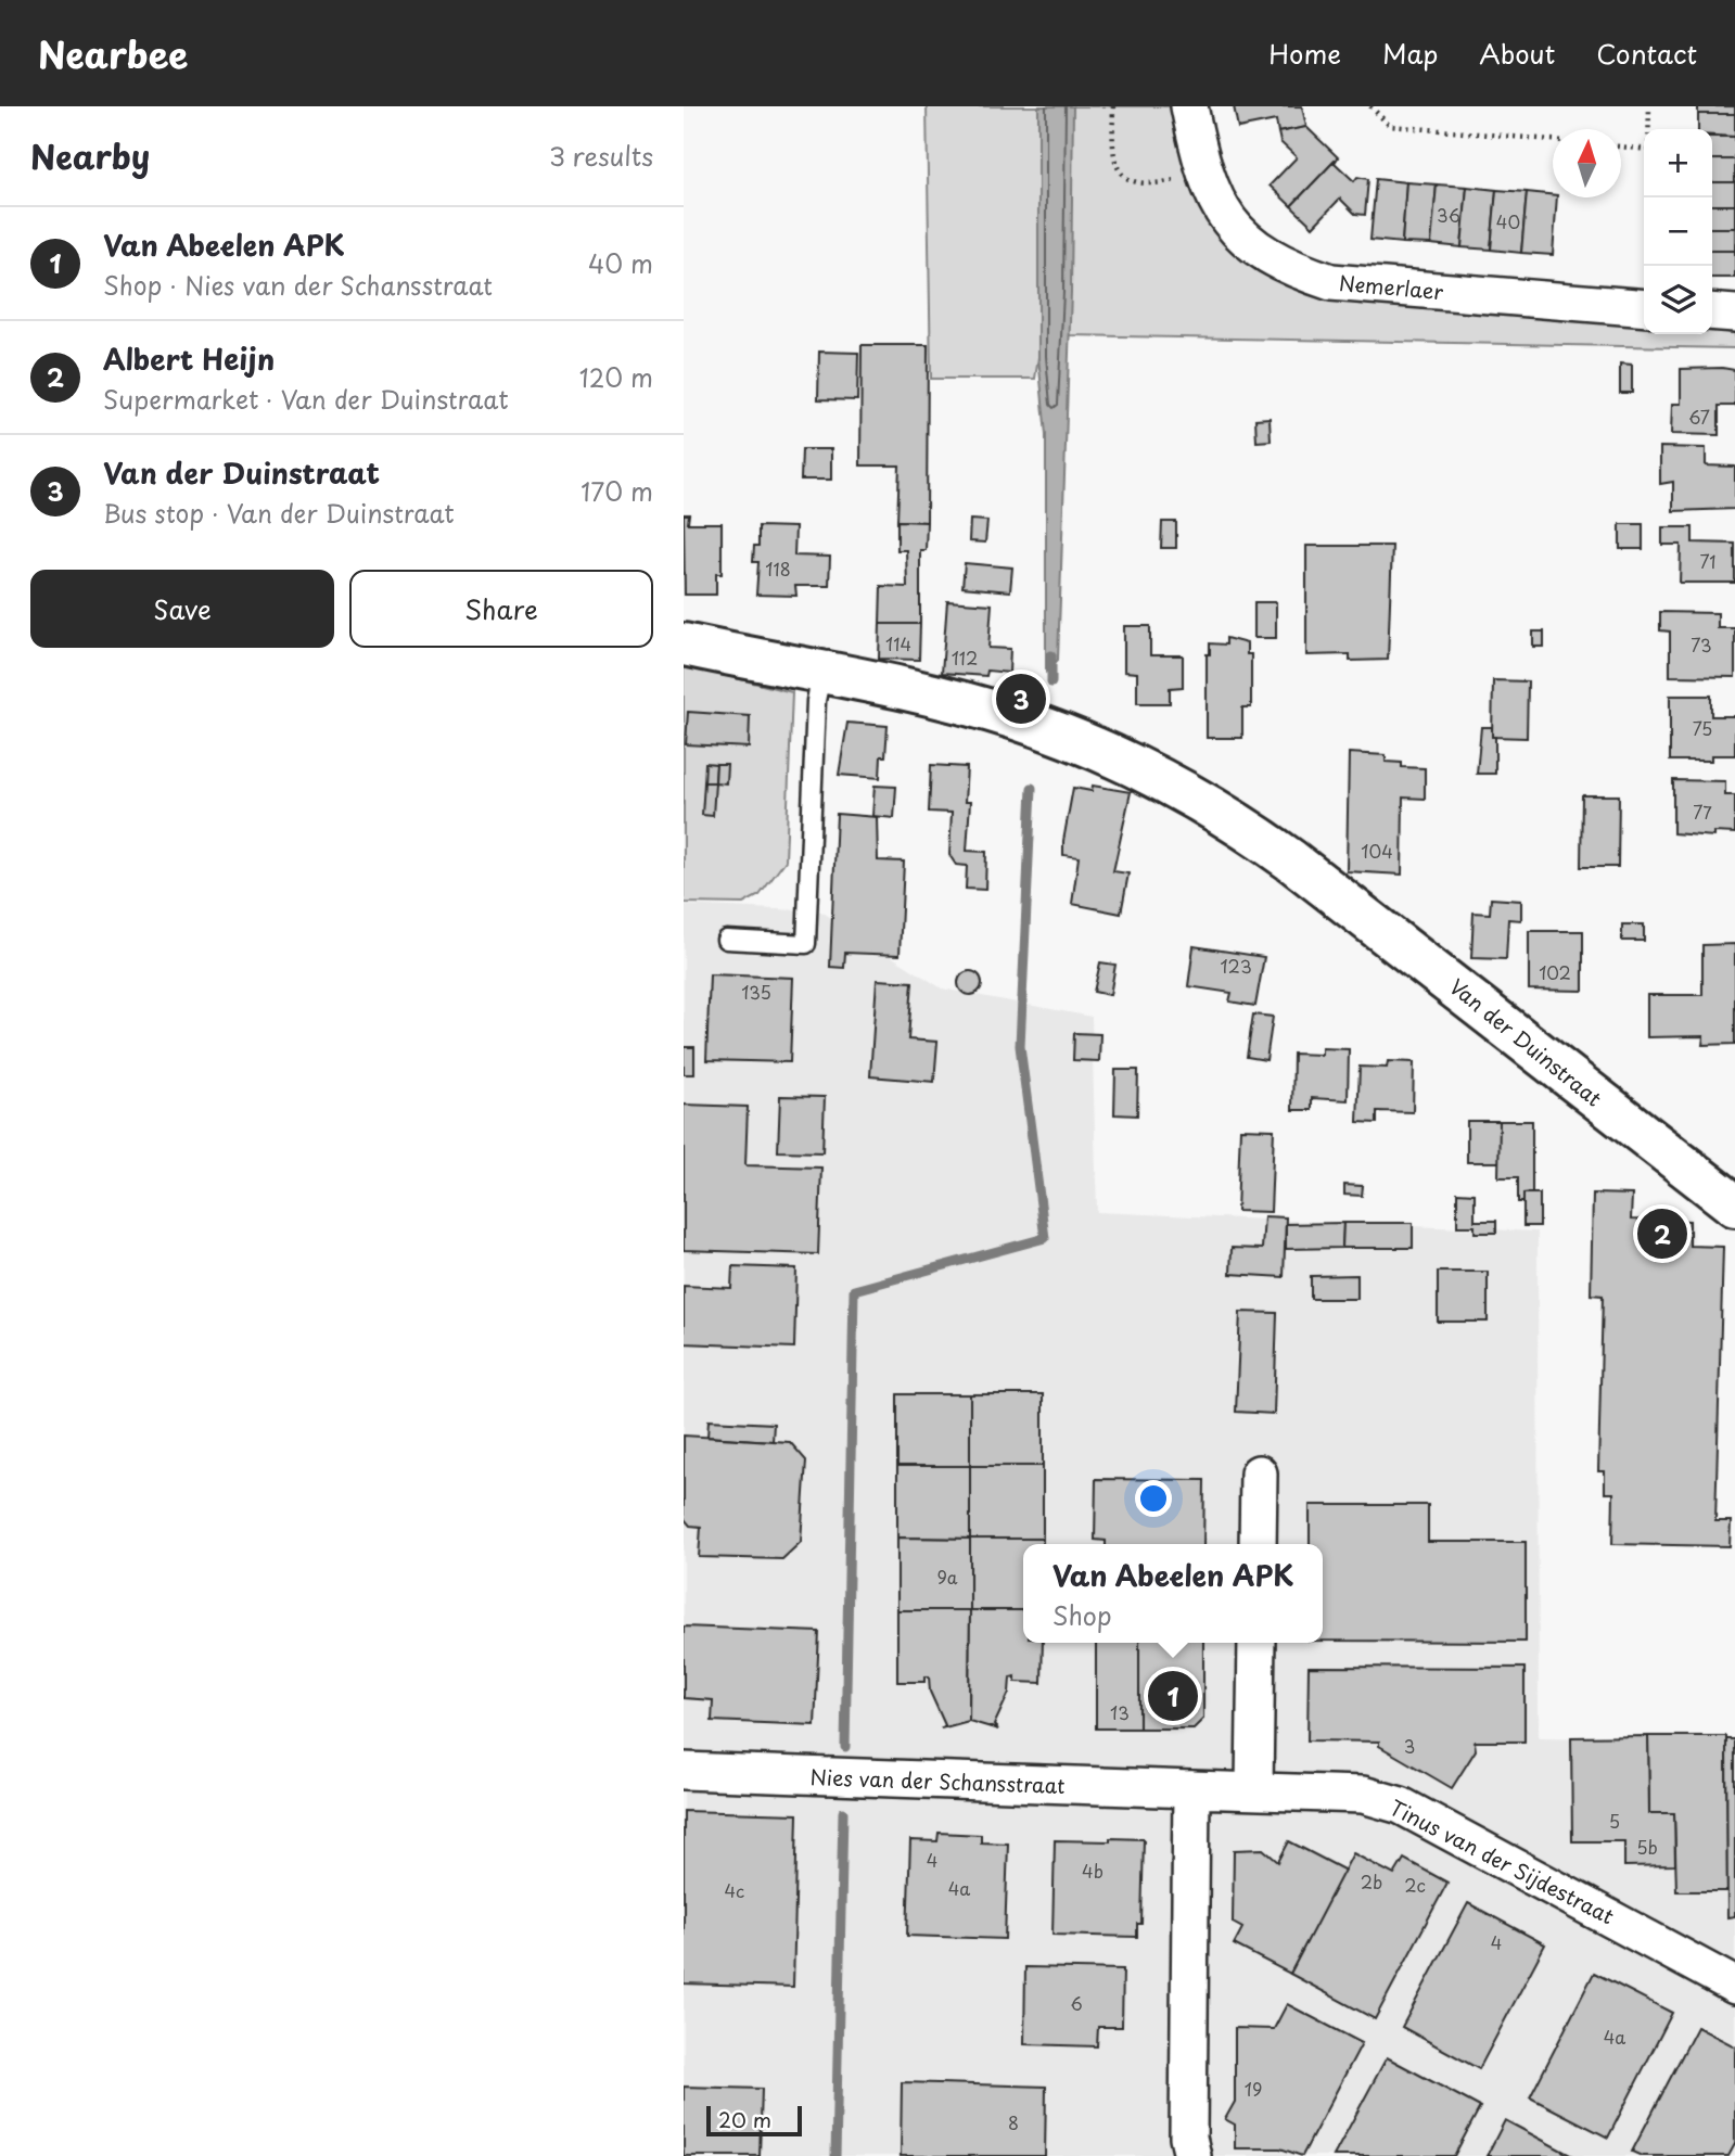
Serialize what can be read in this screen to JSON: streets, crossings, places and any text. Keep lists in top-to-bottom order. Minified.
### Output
{"streets":{"street":["Nemerlaer","Van der Duinstraat","Nies van der Schansstraat","Tinus van der Sijdestraat"]},"crossings":[["Nies van der Schansstraat","Tinus van der Sijdestraat"]],"house_numbers":["36","40","67","71","118","114","73","112","75","77","104","123","102","135","9a","13","3","5","5b","4","4b","2b","2c","4a","4c","4","6","4a","19","8"],"scale_bar":"20 m","north":"top","page":{"header":"Nearbee","nav":["Home","Map","About","Contact"],"heading":["Nearby","3 results"],"map_buttons":["+","−"],"list":[{"mark":"1","name":"Van Abeelen APK","note":"Shop · Nies van der Schansstraat","value":"40 m"},{"mark":"2","name":"Albert Heijn","note":"Supermarket · Van der Duinstraat","value":"120 m"},{"mark":"3","name":"Van der Duinstraat","note":"Bus stop · Van der Duinstraat","value":"170 m"}],"buttons":["Save","Share"],"pins":["3","2","1"],"popup":["Van Abeelen APK","Shop"],"scale":"20 m"}}
